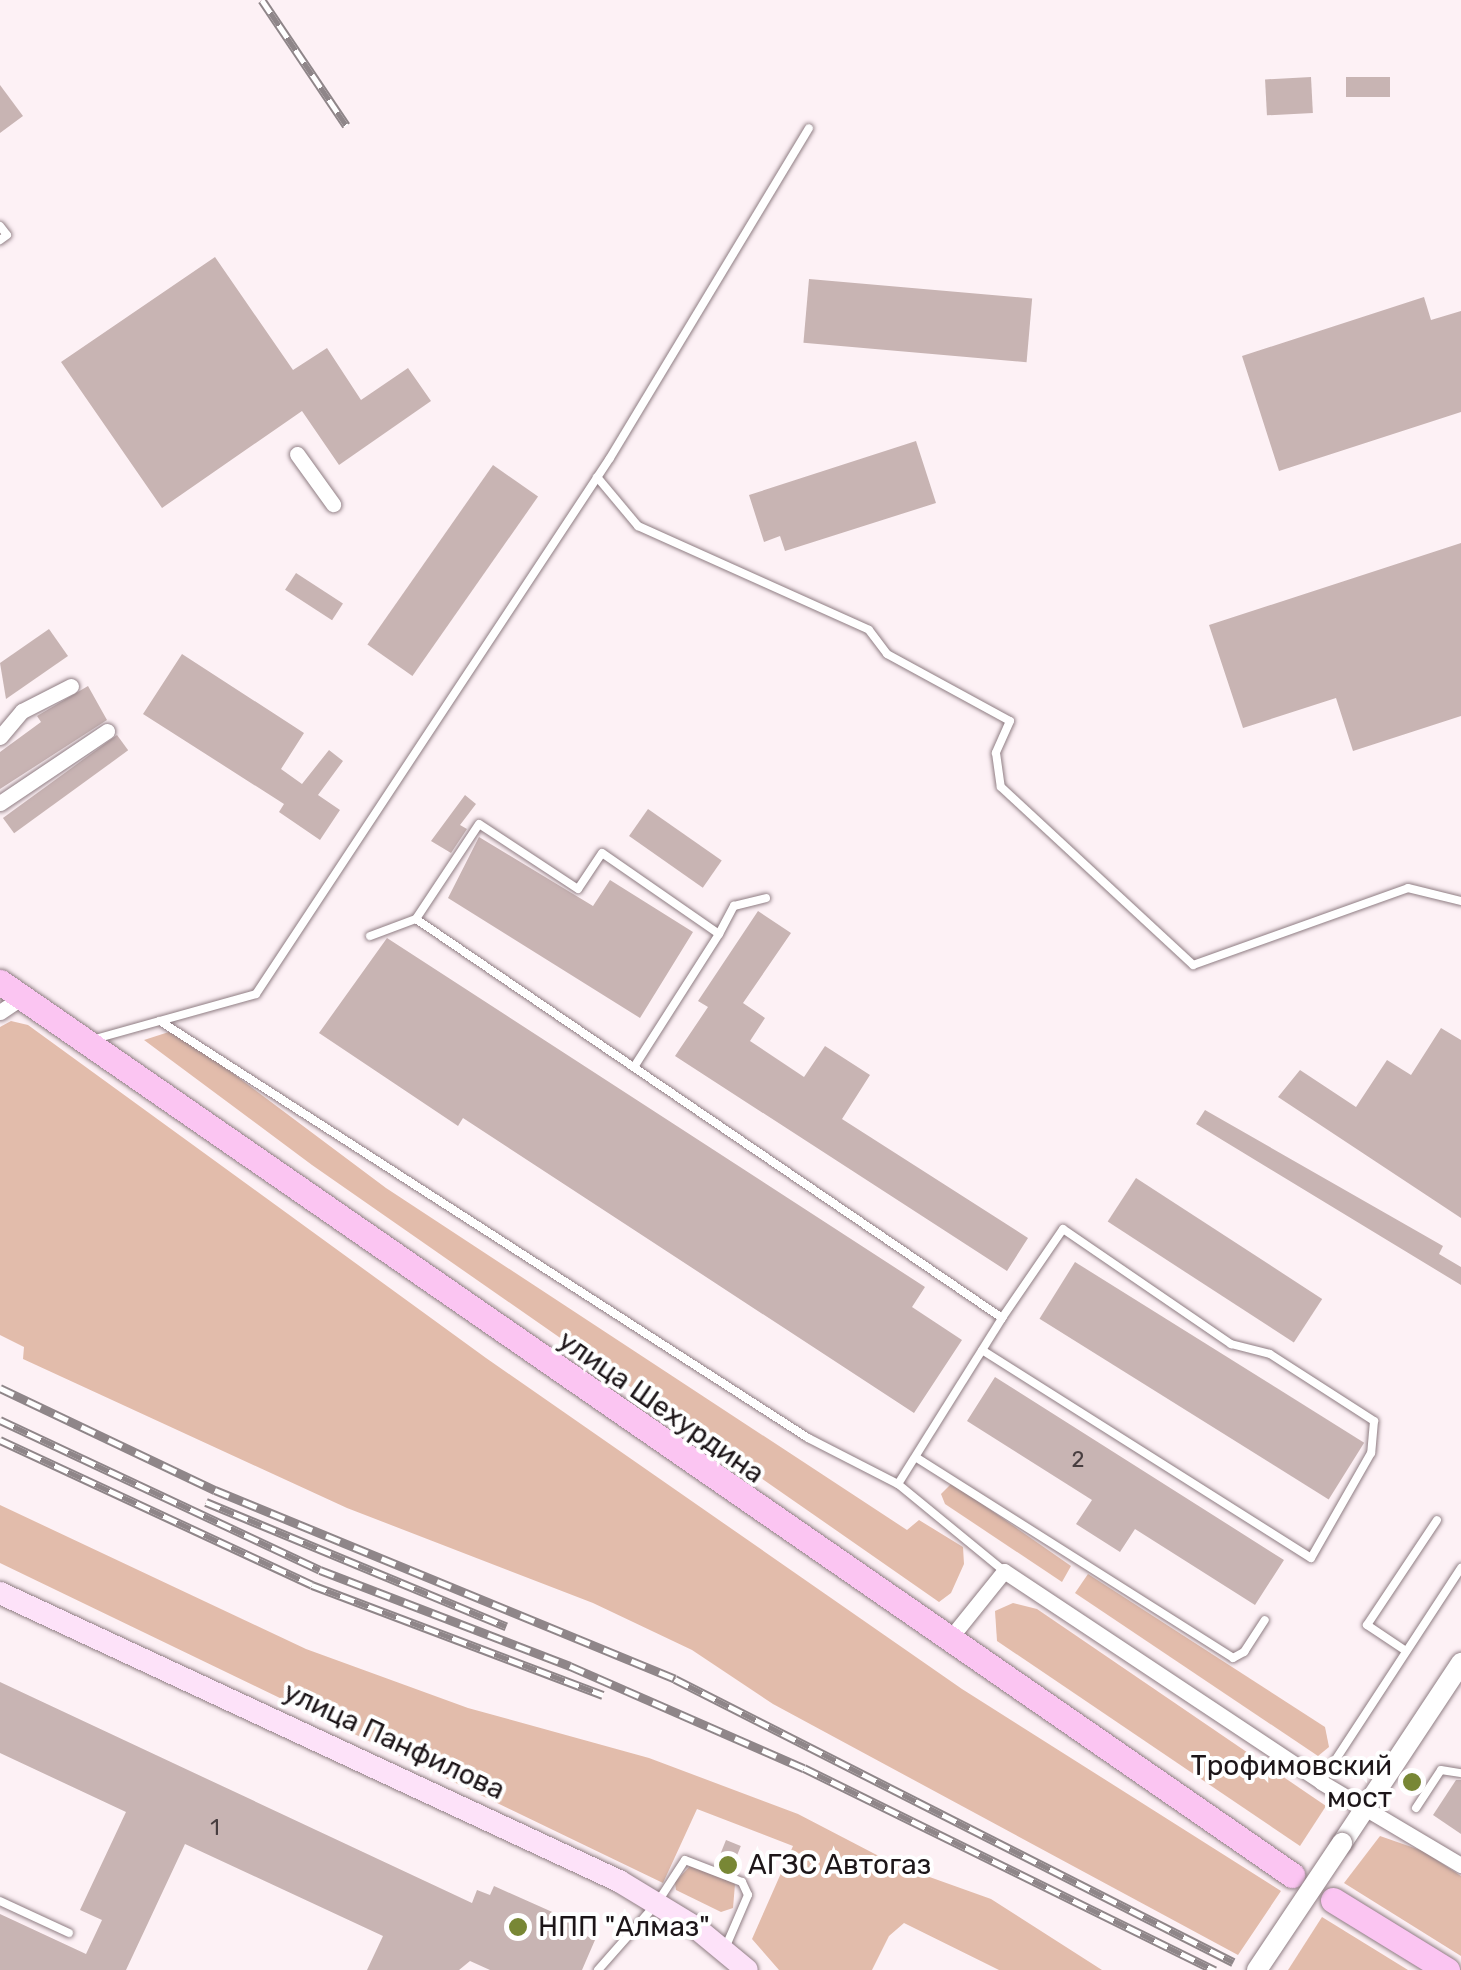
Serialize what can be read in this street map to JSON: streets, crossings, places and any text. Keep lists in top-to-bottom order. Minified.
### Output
{"streets":{"main road":["улица Шехурдина","улица Панфилова"]},"places":["Трофимовский мост","АГЗС Автогаз","НПП \"Алмаз\""],"house_numbers":["2","1"]}
